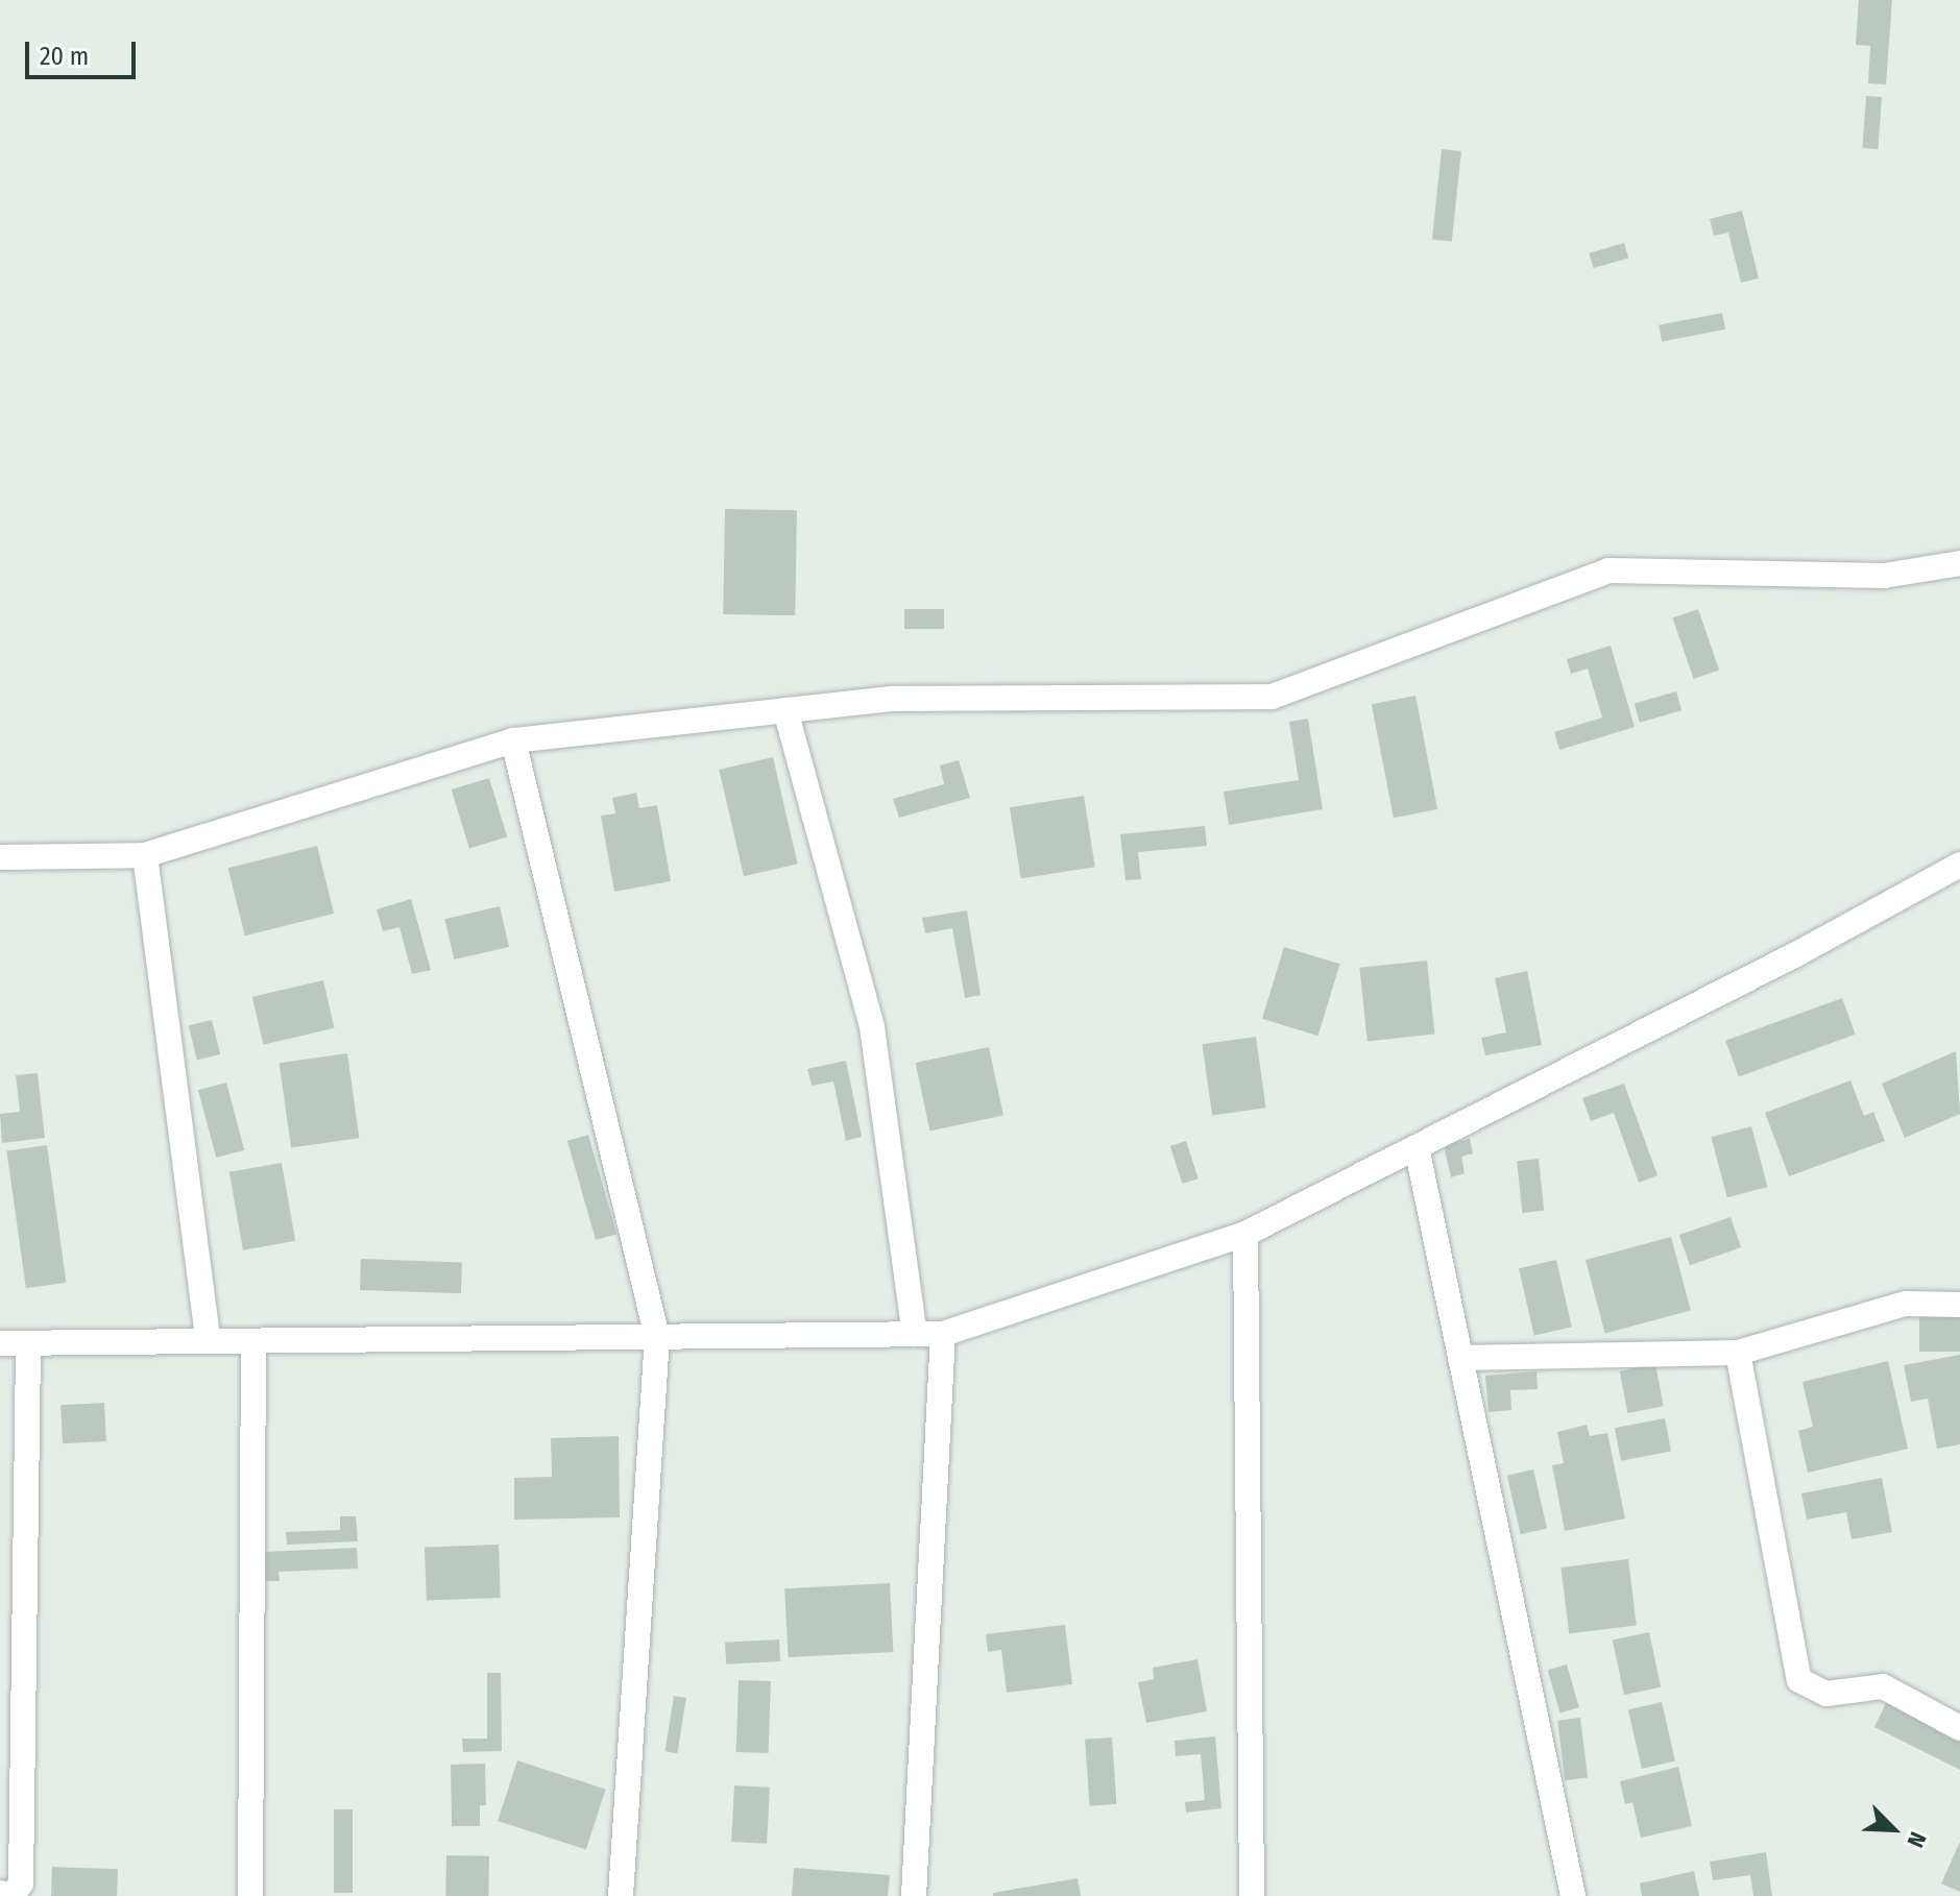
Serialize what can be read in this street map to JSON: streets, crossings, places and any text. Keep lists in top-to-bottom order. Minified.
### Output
{"scale_bar":"20 m","north":"bottom right"}
